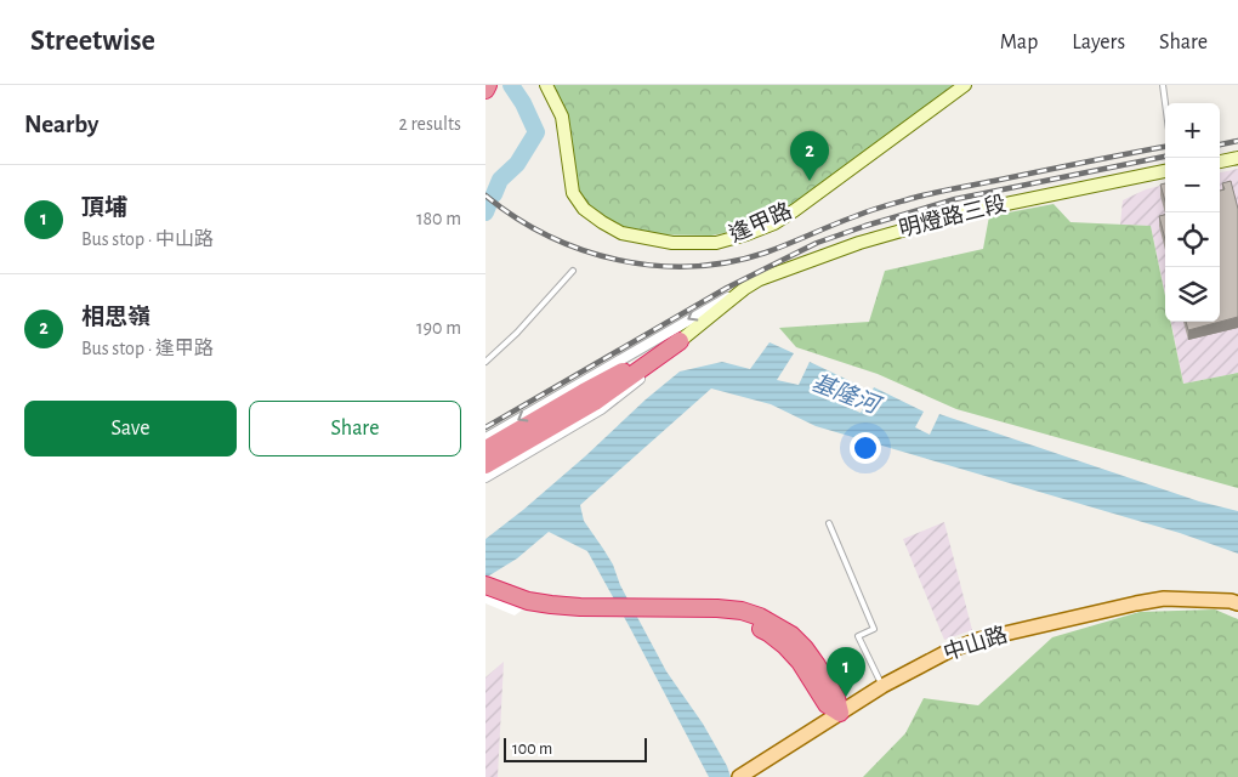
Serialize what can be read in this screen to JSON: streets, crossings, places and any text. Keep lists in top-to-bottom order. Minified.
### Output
{"streets":{"main road":["明燈路三段","逢甲路","中山路"]},"water":["基隆河"],"scale_bar":"100 m","page":{"header":"Streetwise","nav":["Map","Layers","Share"],"heading":["Nearby","2 results"],"map_buttons":["+","−"],"pins":["2","1"],"list":[{"mark":"1","name":"頂埔","note":"Bus stop · 中山路","value":"180 m"},{"mark":"2","name":"相思嶺","note":"Bus stop · 逢甲路","value":"190 m"}],"buttons":["Save","Share"],"scale":"100 m"}}
